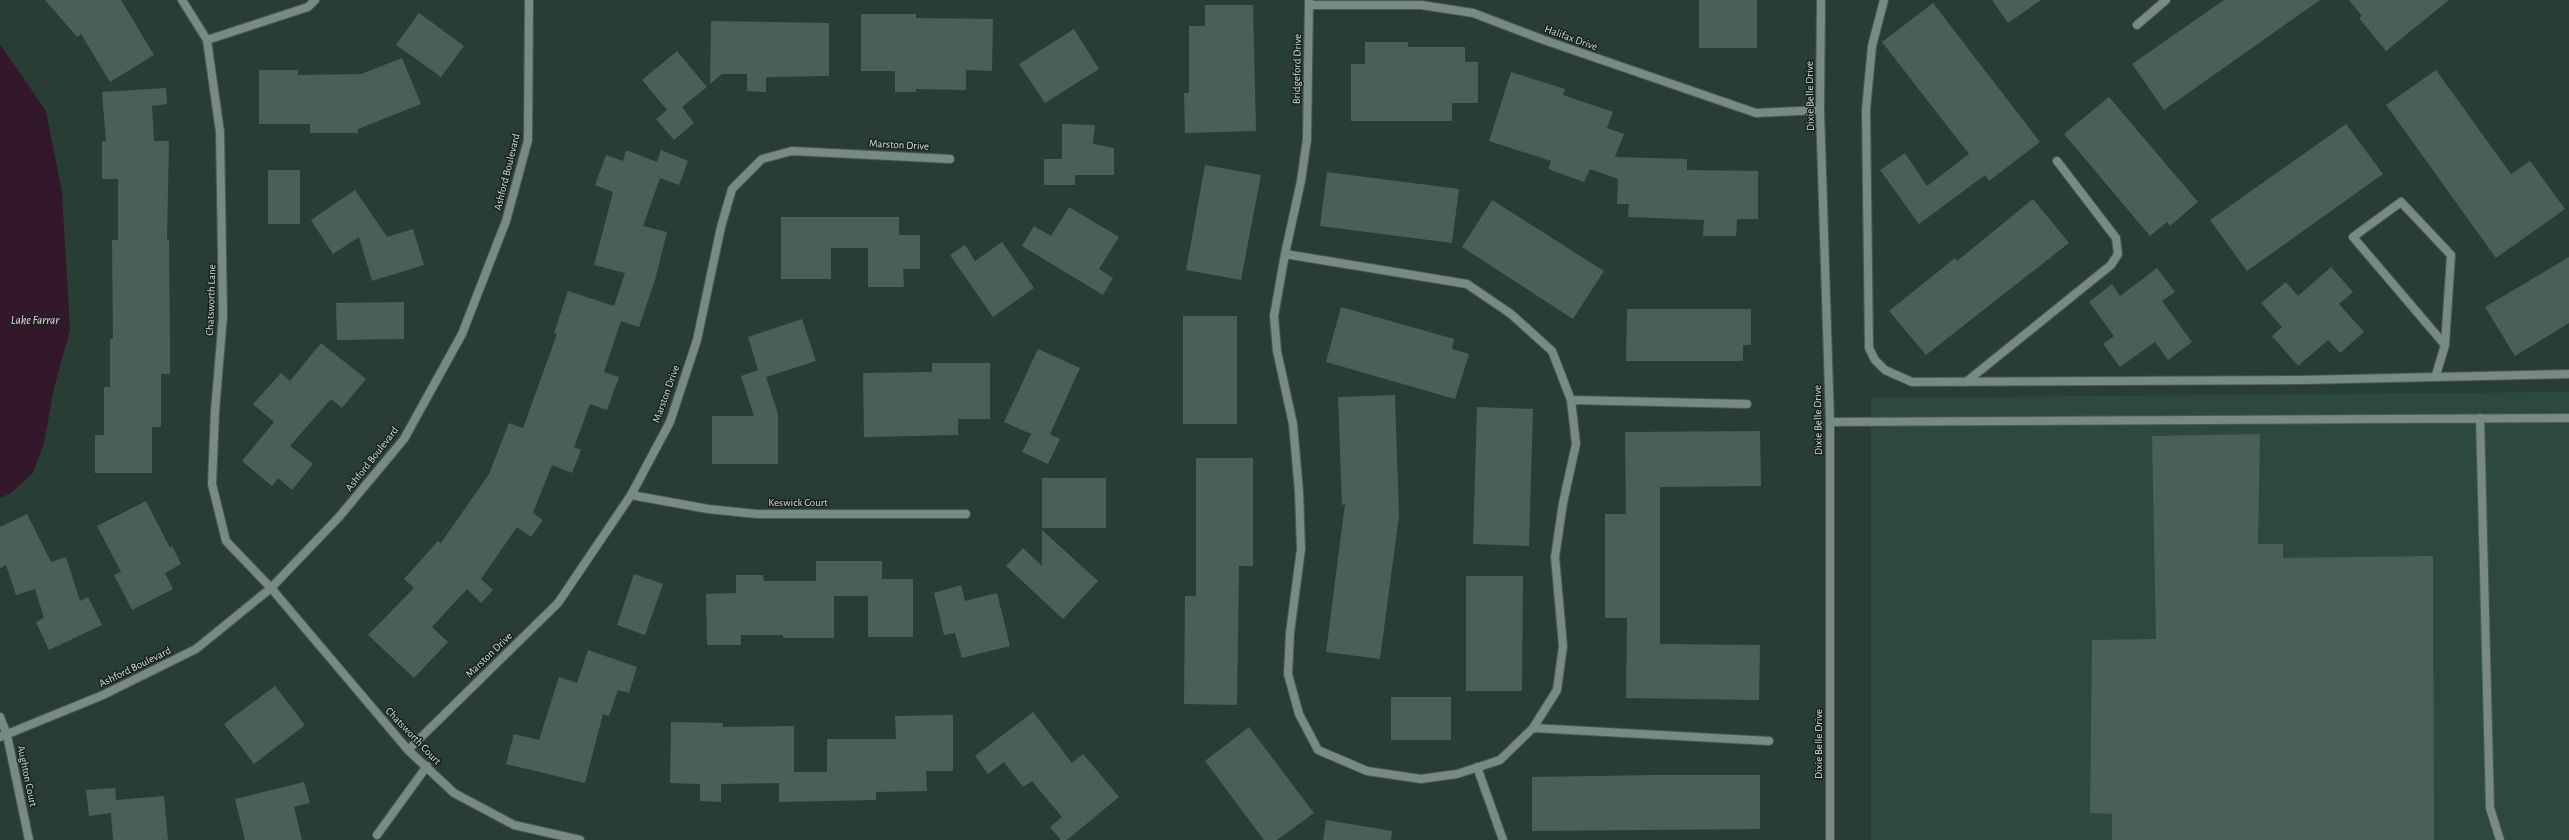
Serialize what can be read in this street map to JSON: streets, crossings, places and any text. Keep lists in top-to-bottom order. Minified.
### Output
{"streets":{"street":["Halifax Drive","Bridgeford Drive","Dixie Belle Drive","Marston Drive","Ashford Boulevard","Chatsworth Lane","Keswick Court","Chatsworth Court","Aughton Court"]},"crossings":[["Halifax Drive","Bridgeford Drive"],["Halifax Drive","Dixie Belle Drive"],["Marston Drive","Keswick Court"],["Marston Drive","Chatsworth Court"],["Ashford Boulevard","Chatsworth Lane"],["Ashford Boulevard","Chatsworth Court"],["Ashford Boulevard","Aughton Court"],["Chatsworth Lane","Chatsworth Court"]],"water":["Lake Farrar"]}
